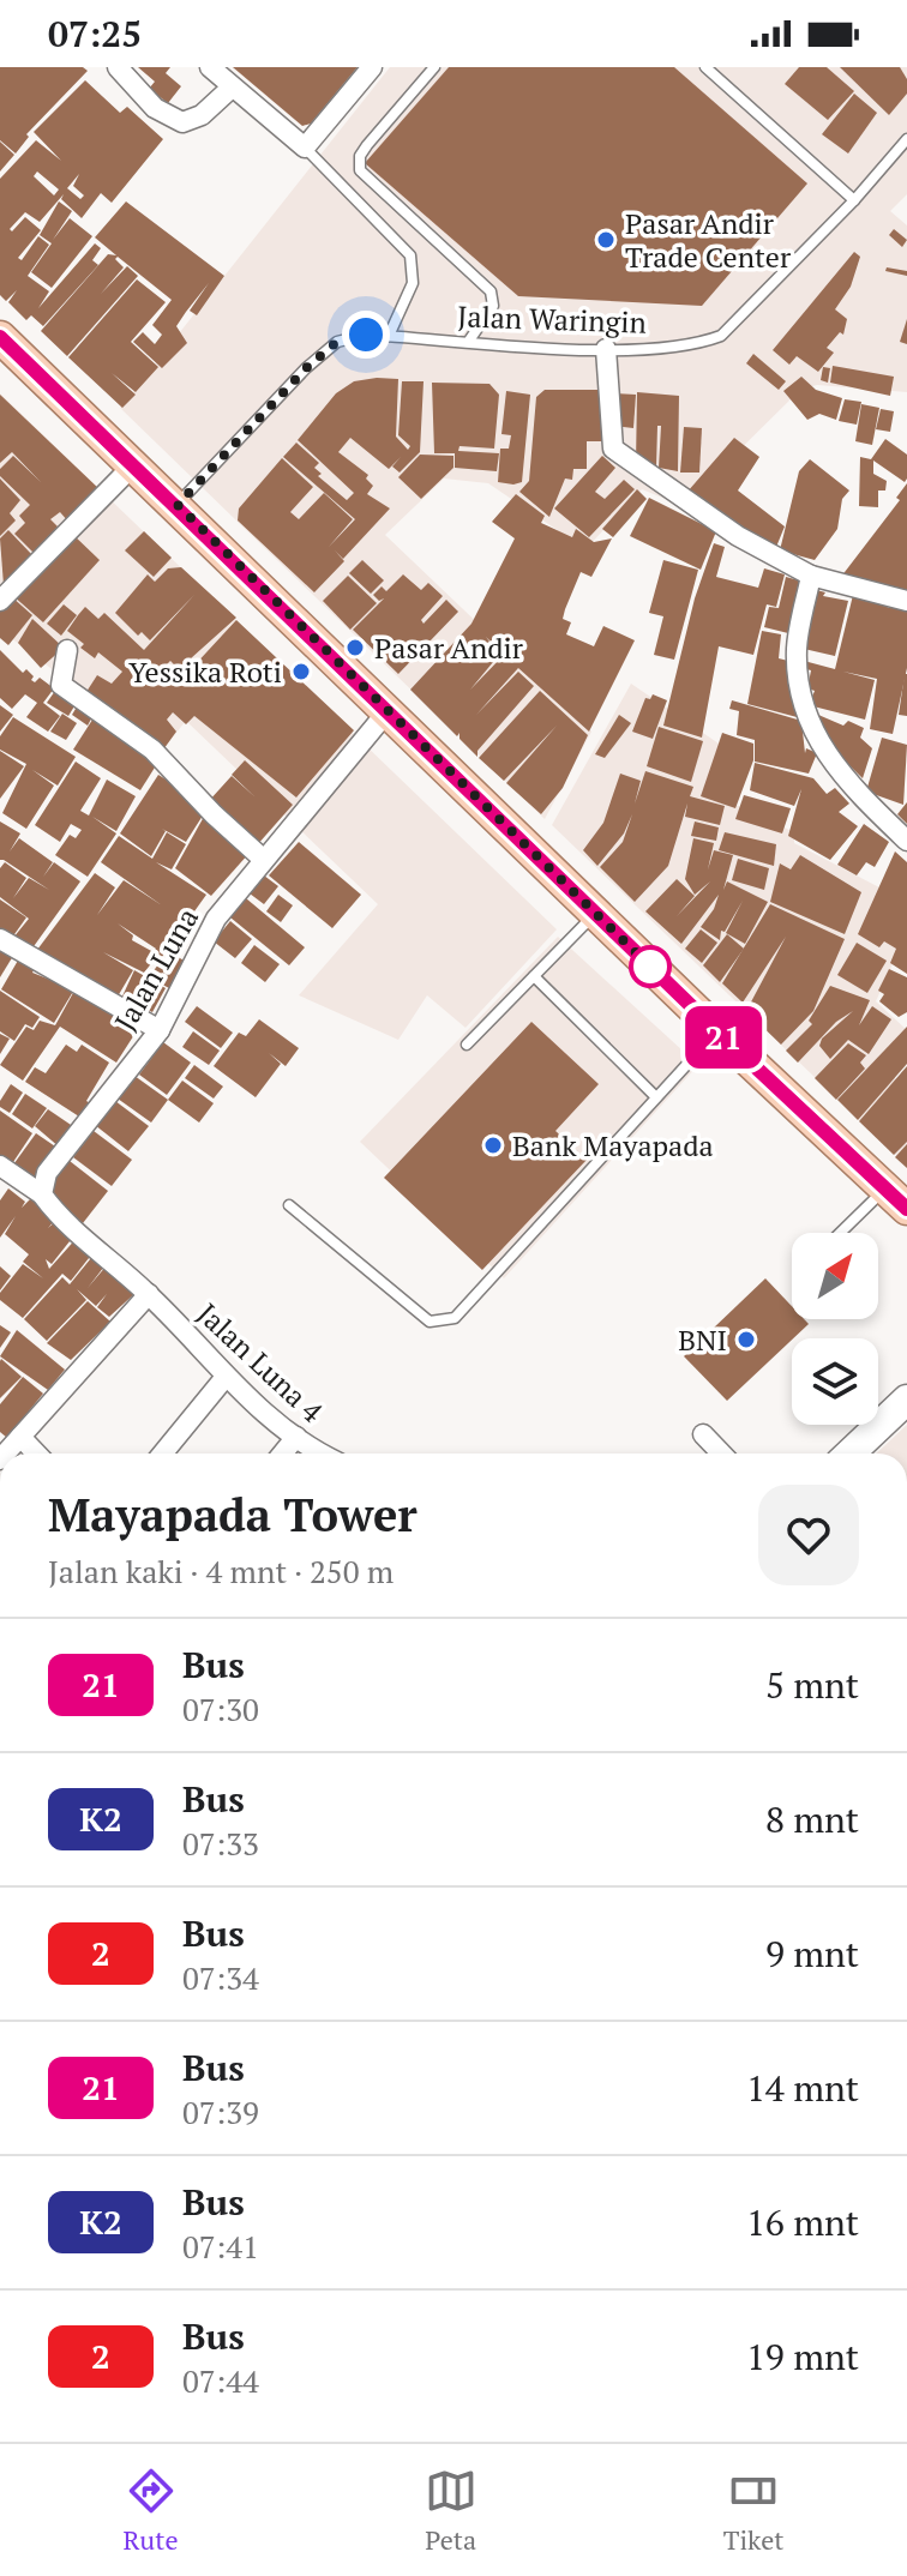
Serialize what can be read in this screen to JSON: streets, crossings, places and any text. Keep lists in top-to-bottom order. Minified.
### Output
{"streets":{"street":["Jalan Luna","Jalan Luna 4"],"lane":["Jalan Waringin"]},"places":["Pasar Andir Trade Center","Pasar Andir","Yessika Roti","Bank Mayapada","BNI"],"lines":["bus line 21"],"north":"top right","page":{"status":"07:25","on_map":"21","heading":["Mayapada Tower","Jalan kaki · 4 mnt · 250 m"],"list":[{"mark":"21","name":"Bus","note":"07:30","value":"5 mnt"},{"mark":"K2","name":"Bus","note":"07:33","value":"8 mnt"},{"mark":"2","name":"Bus","note":"07:34","value":"9 mnt"},{"mark":"21","name":"Bus","note":"07:39","value":"14 mnt"},{"mark":"K2","name":"Bus","note":"07:41","value":"16 mnt"},{"mark":"2","name":"Bus","note":"07:44","value":"19 mnt"}],"tabs":["Rute","Peta","Tiket"]}}
